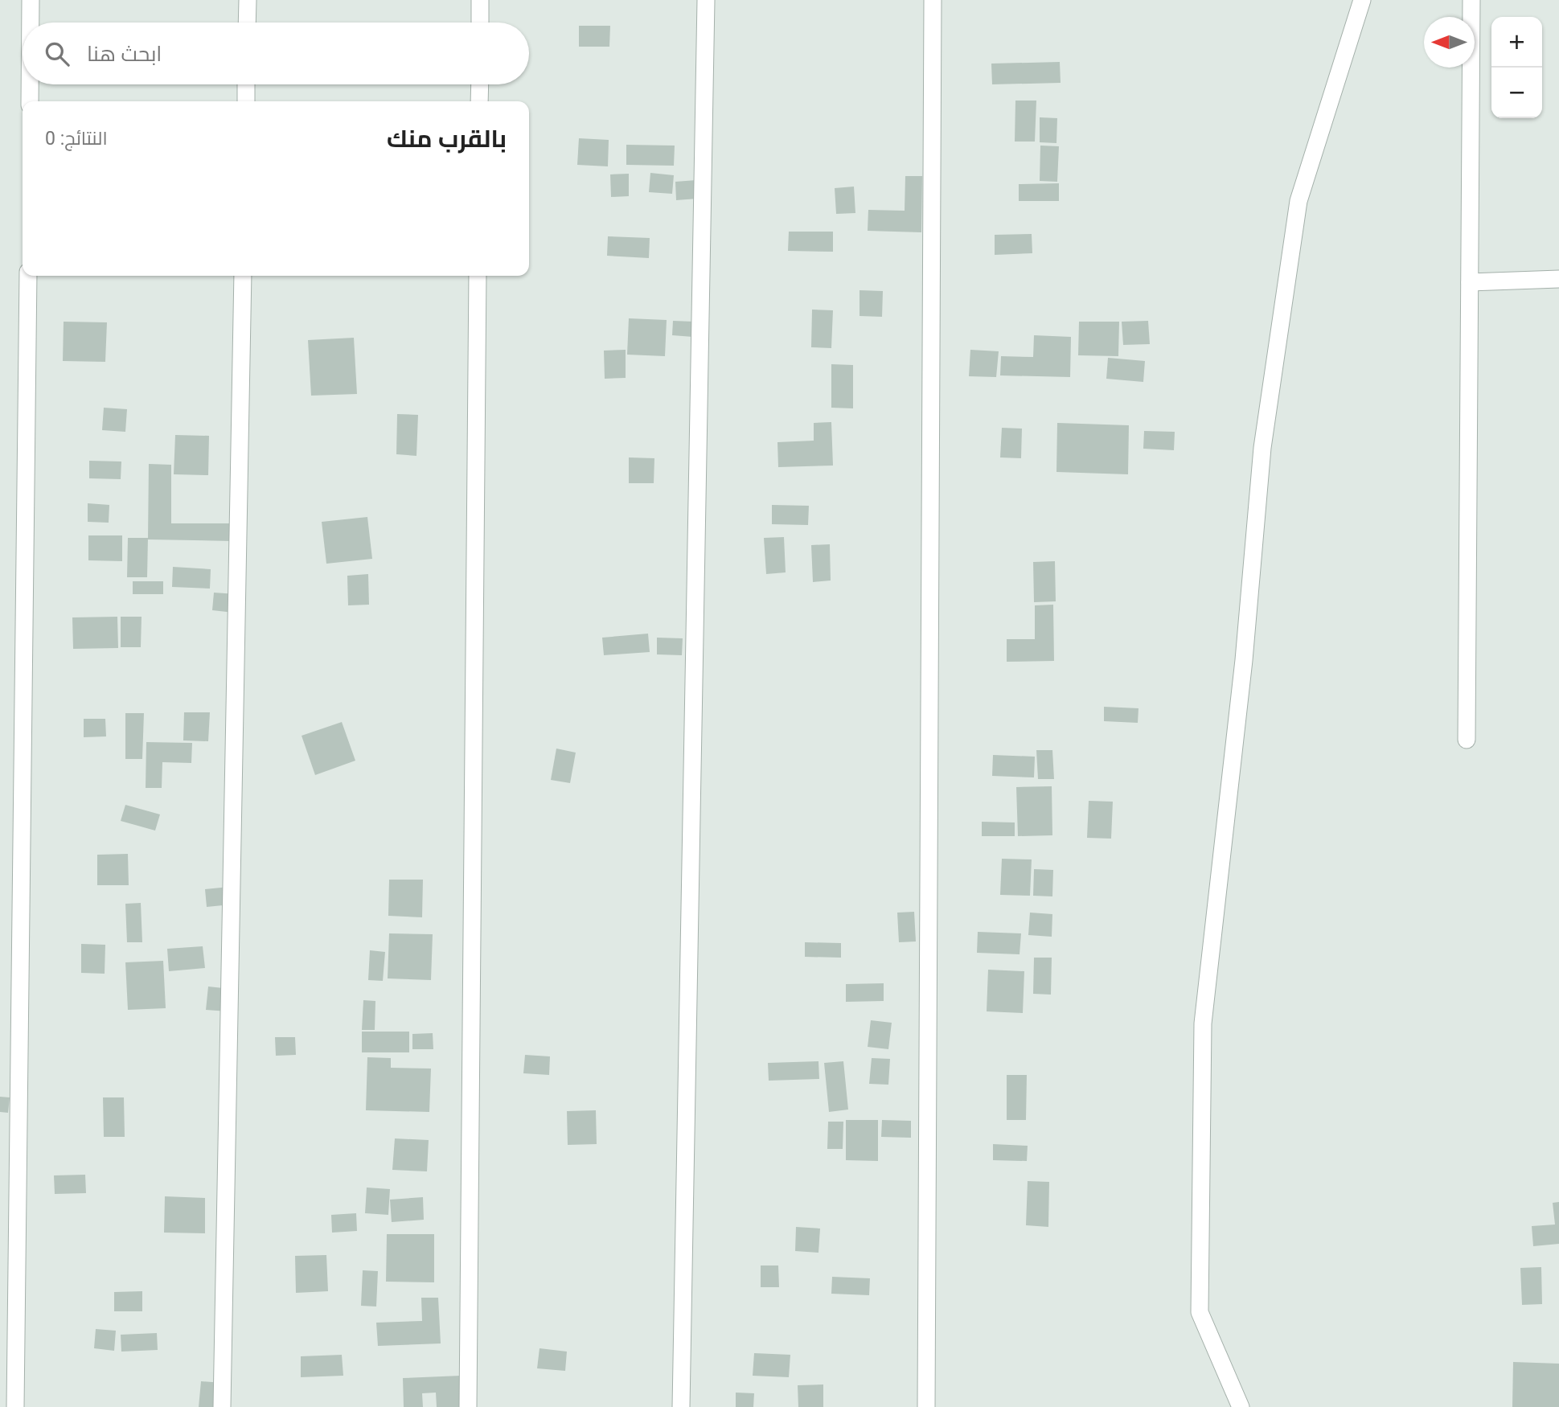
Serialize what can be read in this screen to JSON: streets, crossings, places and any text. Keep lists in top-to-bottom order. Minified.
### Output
{"north":"left","page":{"map_buttons":["+","−"],"search":"ابحث هنا","heading":["بالقرب منك","النتائج: 0"]}}
